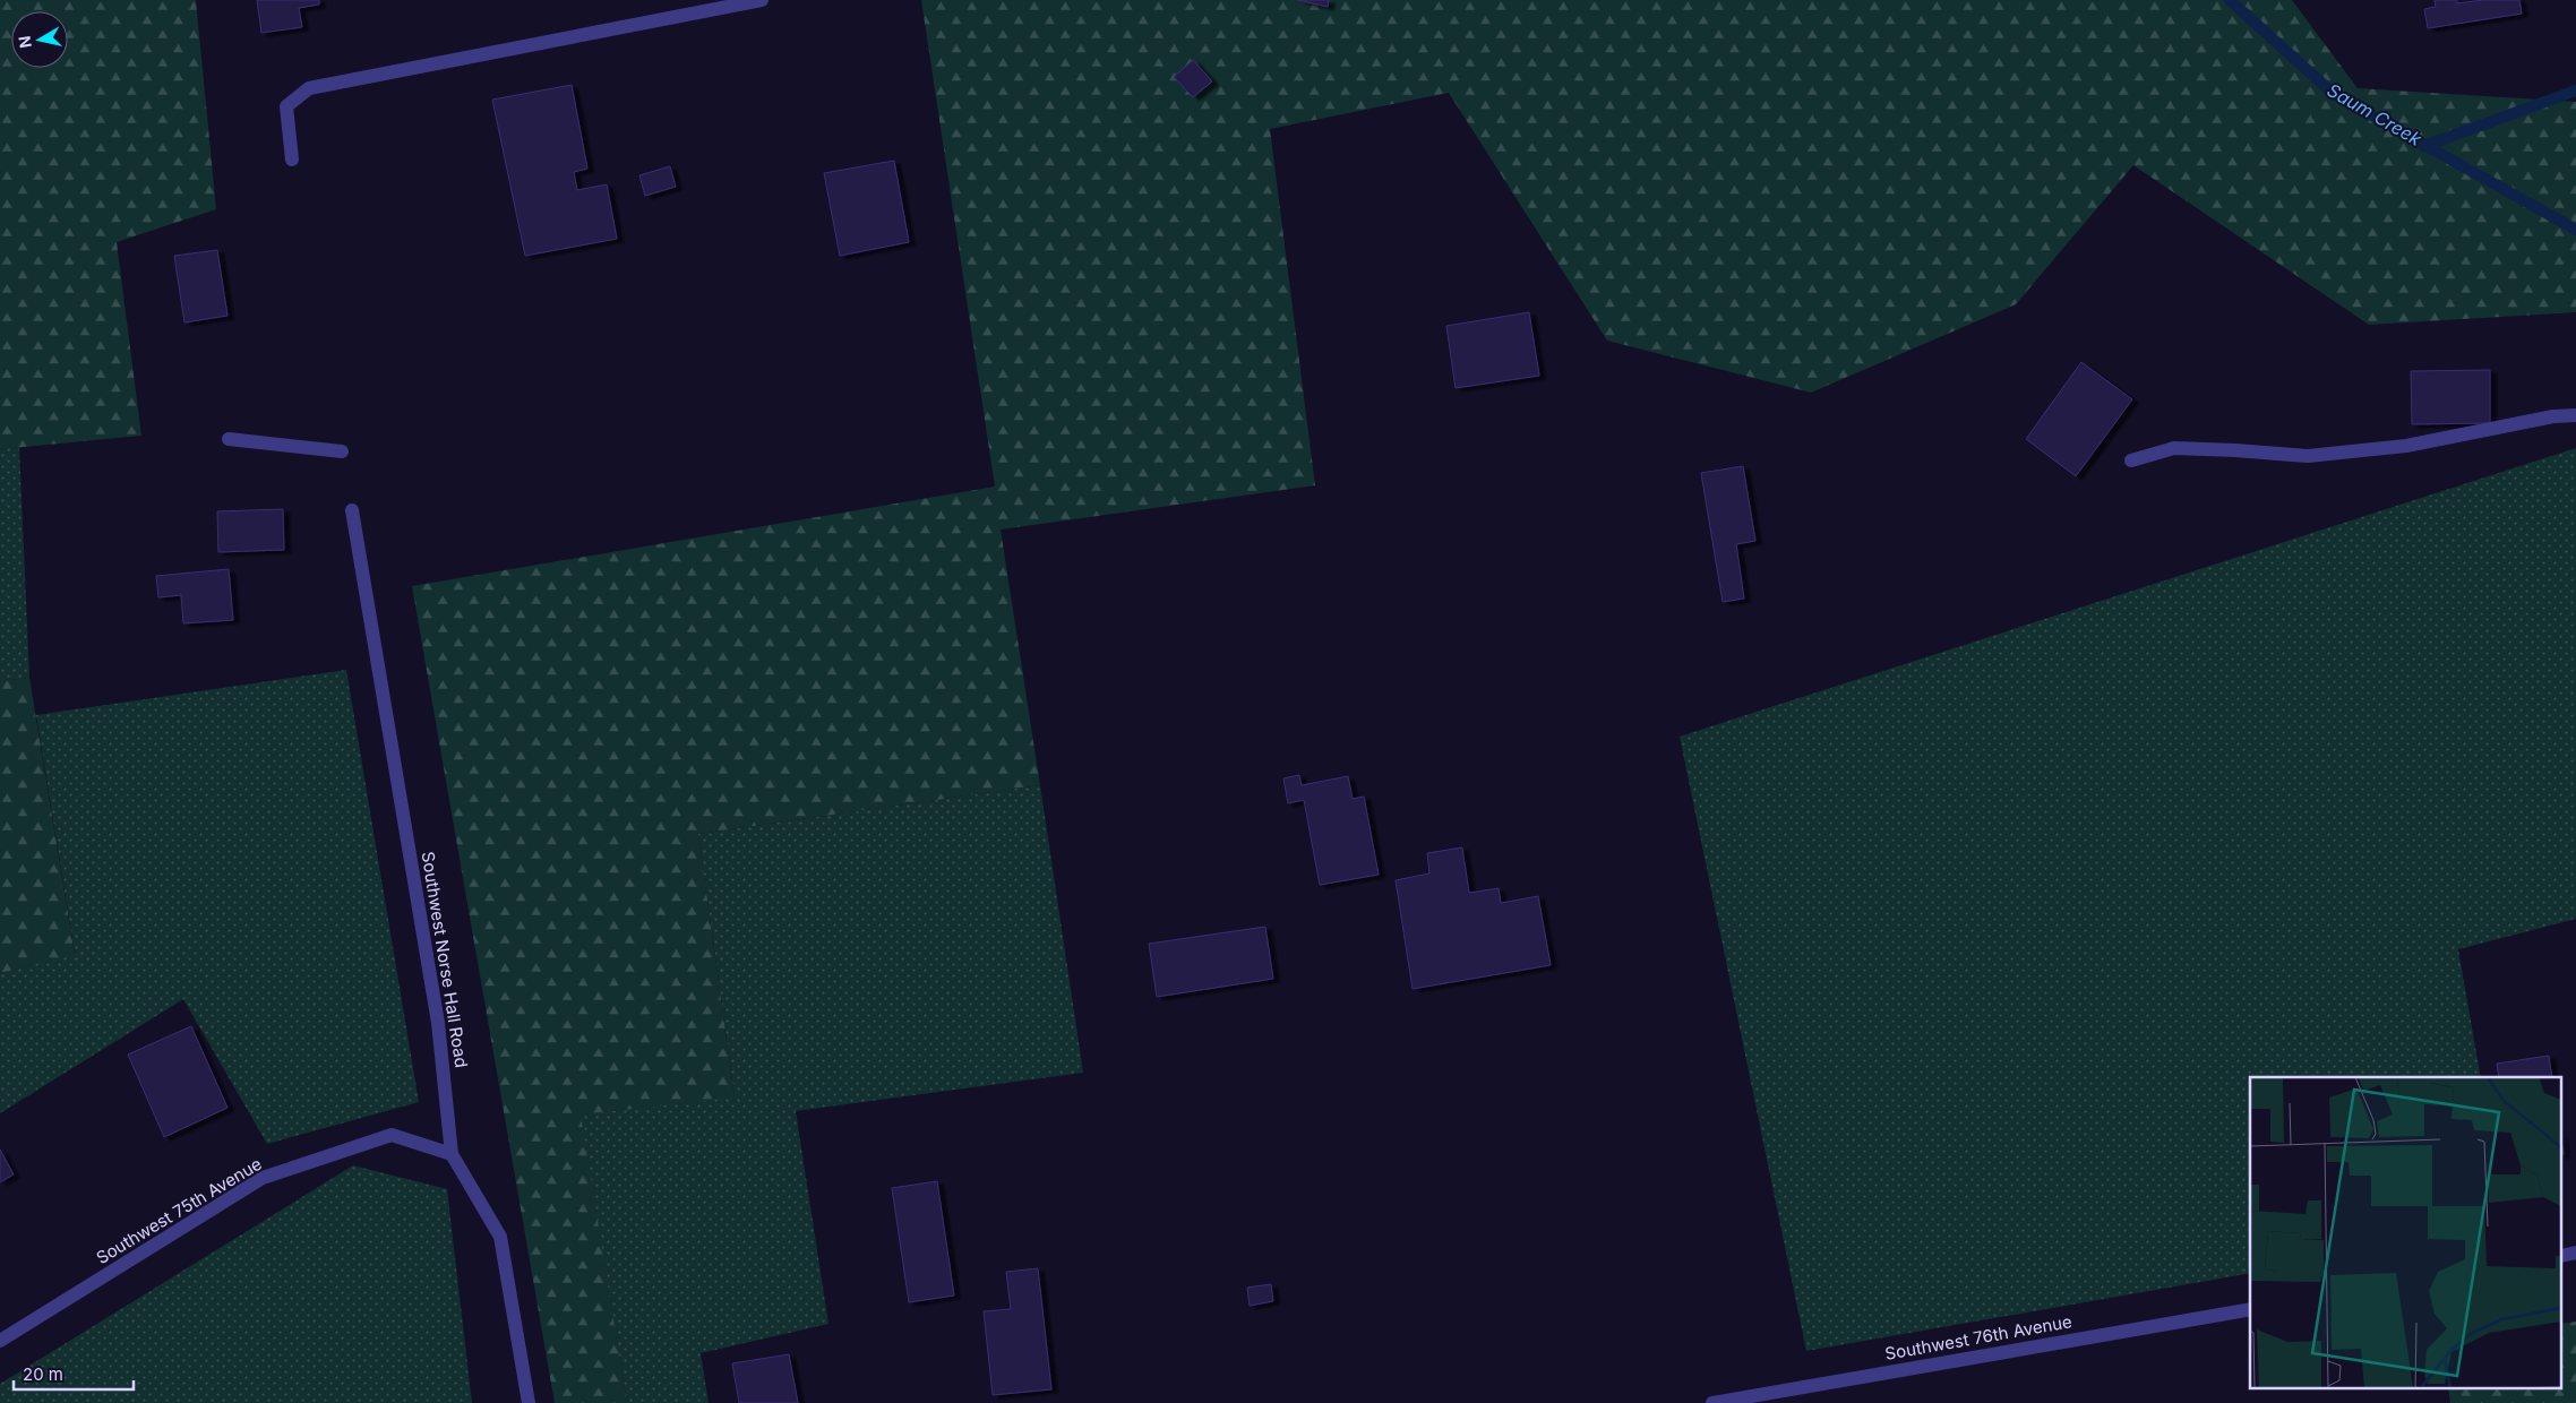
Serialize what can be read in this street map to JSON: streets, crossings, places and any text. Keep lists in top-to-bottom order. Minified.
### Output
{"streets":{"street":["Southwest Norse Hall Road","Southwest 75th Avenue","Southwest 76th Avenue"]},"crossings":[["Southwest Norse Hall Road","Southwest 75th Avenue"]],"water":["Saum Creek"],"scale_bar":"20 m","north":"left"}
